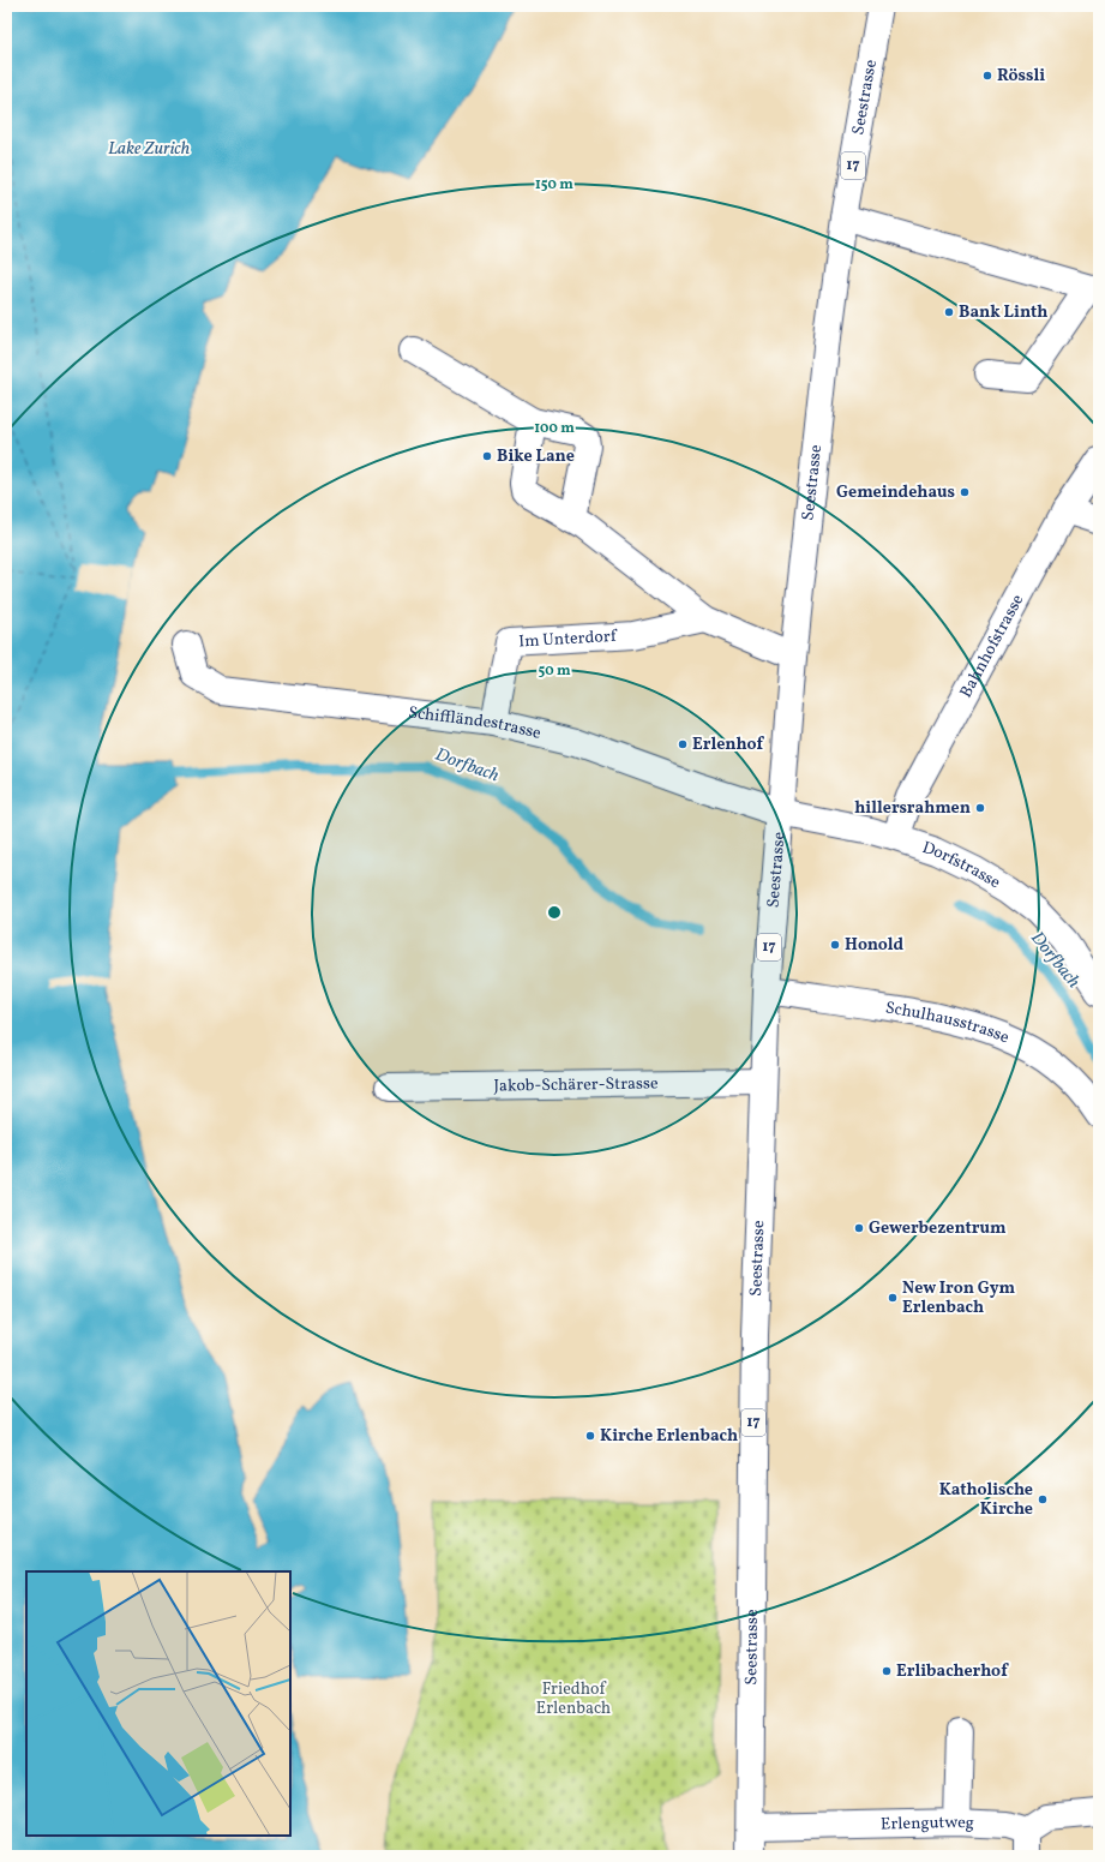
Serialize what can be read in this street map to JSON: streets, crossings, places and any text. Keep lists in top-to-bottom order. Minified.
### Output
{"streets":{"street":["Seestrasse","17","Im Unterdorf","Bahnhofstrasse","Schiffländestrasse","Dorfstrasse","Schulhausstrasse","Jakob-Schärer-Strasse","Erlengutweg"]},"crossings":[["Seestrasse","Schiffländestrasse"],["Seestrasse","Dorfstrasse"],["Seestrasse","Schulhausstrasse"],["Seestrasse","Jakob-Schärer-Strasse"],["Seestrasse","Erlengutweg"],["Im Unterdorf","Schiffländestrasse"],["Bahnhofstrasse","Dorfstrasse"],["Schiffländestrasse","Dorfstrasse"]],"water":["Lake Zurich","Dorfbach"],"parks":["Friedhof Erlenbach"],"places":["Rössli","Bank Linth","Bike Lane","Gemeindehaus","Erlenhof","hillersrahmen","Honold","Gewerbezentrum","New Iron Gym Erlenbach","Kirche Erlenbach","Katholische Kirche","Erlibacherhof"],"rings":["150 m","100 m","50 m"]}
